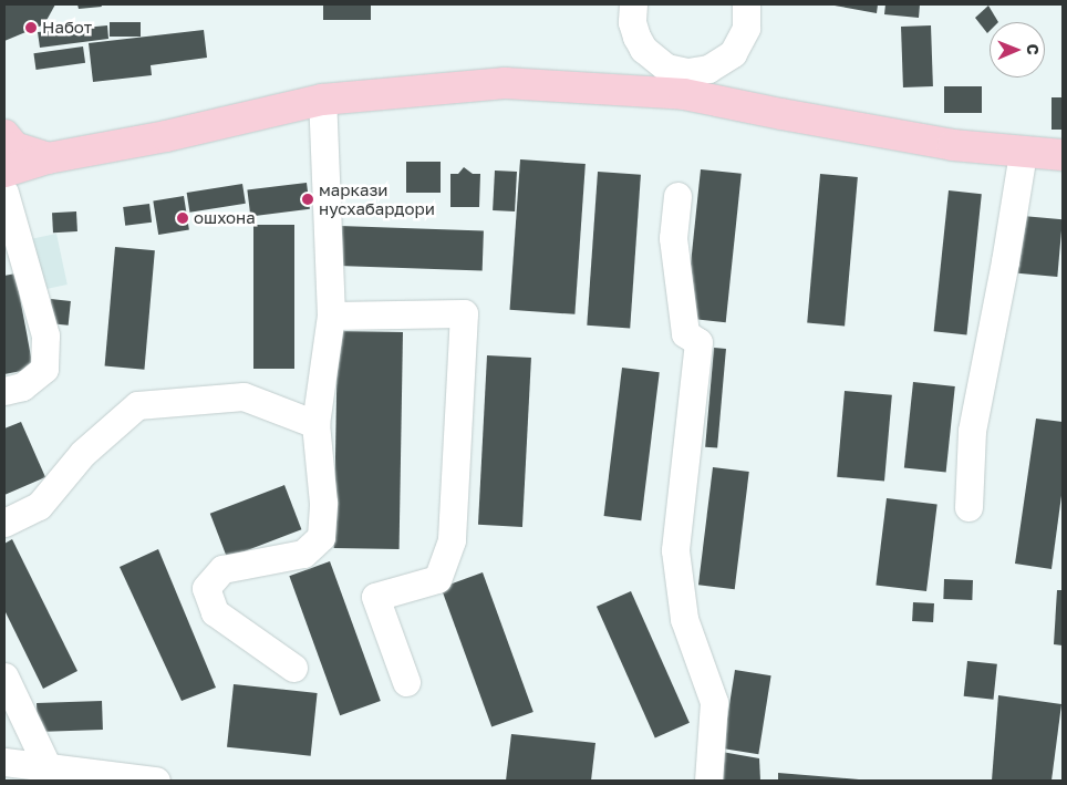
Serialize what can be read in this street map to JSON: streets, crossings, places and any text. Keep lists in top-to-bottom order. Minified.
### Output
{"places":["Набот","маркази нусхабардори","ошхона"],"north":"right"}
